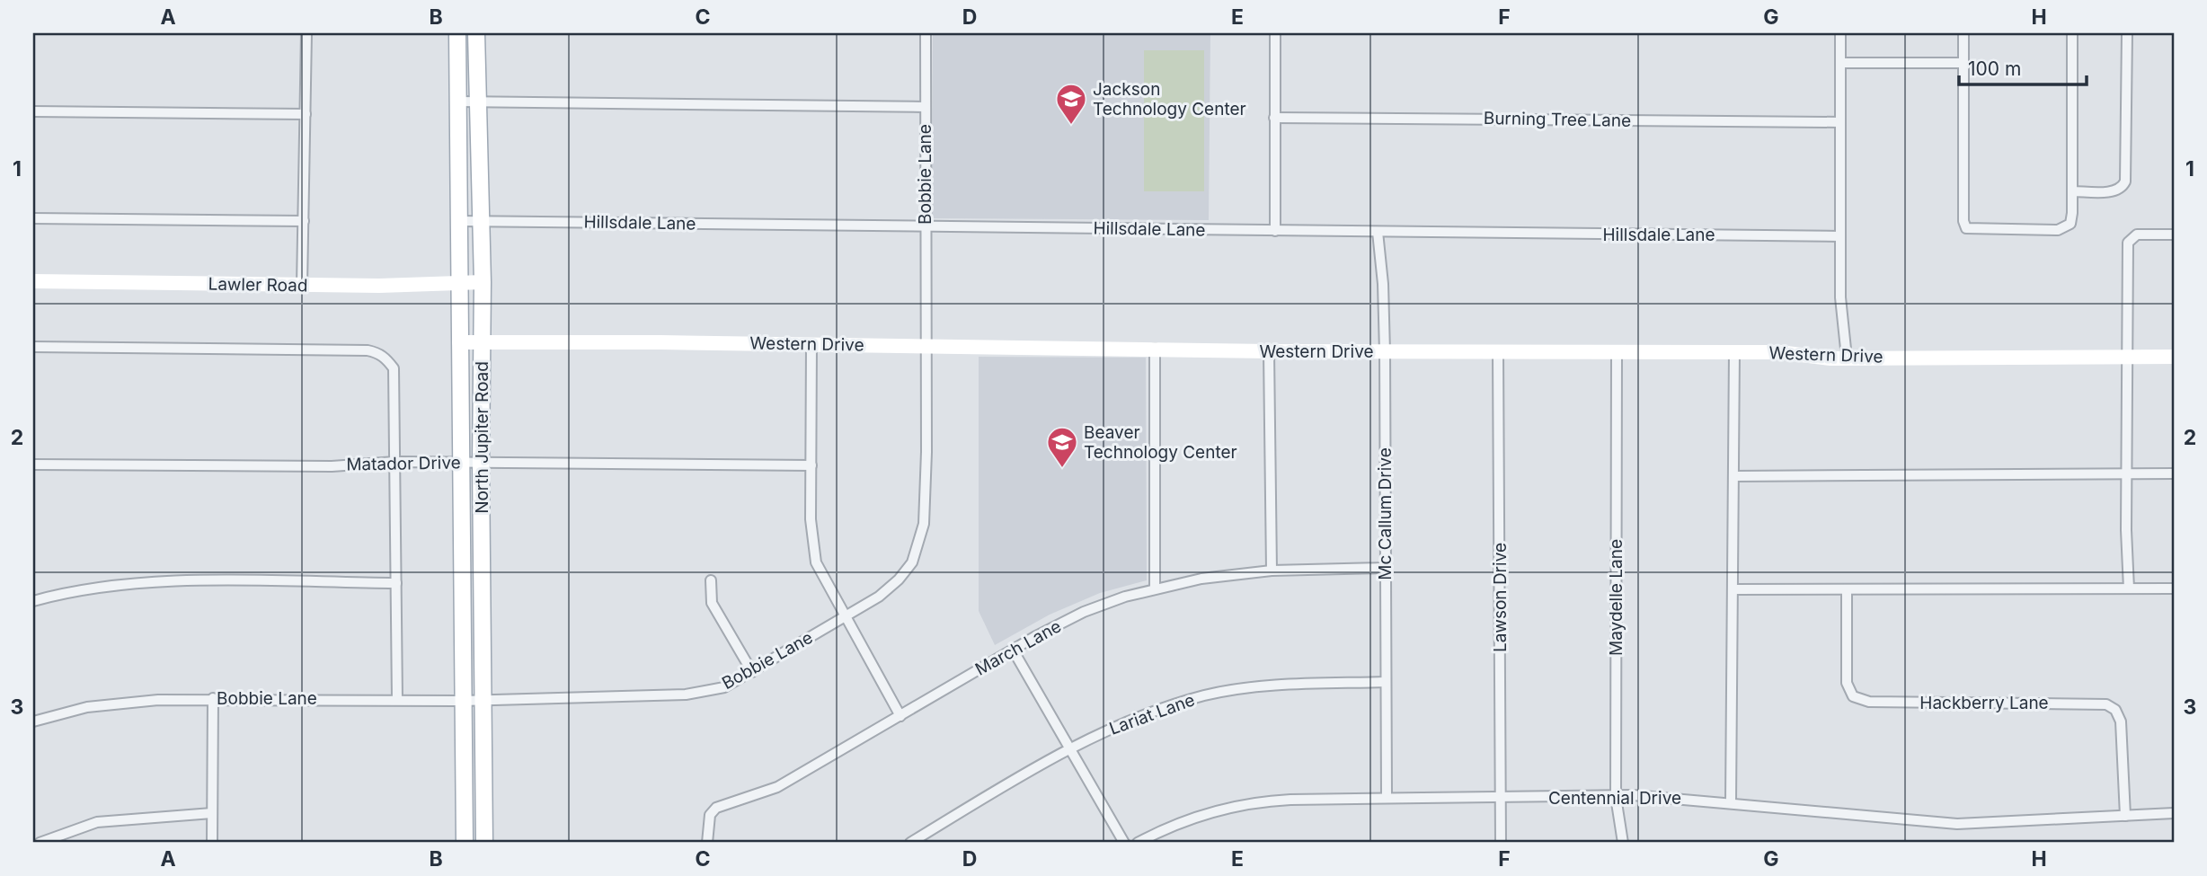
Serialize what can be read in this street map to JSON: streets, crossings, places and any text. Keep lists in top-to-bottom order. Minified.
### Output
{"streets":{"main road":["North Jupiter Road"],"street":["Burning Tree Lane","Bobbie Lane","Hillsdale Lane","Lawler Road","Western Drive","Matador Drive","Mc Callum Drive","Lawson Drive","Maydelle Lane","March Lane","Hackberry Lane","Lariat Lane","Centennial Drive"]},"crossings":[["Bobbie Lane","Hillsdale Lane"],["Bobbie Lane","Western Drive"],["Bobbie Lane","North Jupiter Road"],["Hillsdale Lane","North Jupiter Road"],["Hillsdale Lane","Mc Callum Drive"],["Lawler Road","North Jupiter Road"],["Western Drive","North Jupiter Road"],["Western Drive","Mc Callum Drive"],["Western Drive","Lawson Drive"],["Western Drive","Maydelle Lane"],["North Jupiter Road","Matador Drive"],["Mc Callum Drive","March Lane"],["Mc Callum Drive","Lariat Lane"],["Mc Callum Drive","Centennial Drive"],["Lawson Drive","Centennial Drive"],["Maydelle Lane","Centennial Drive"],["Hackberry Lane","Centennial Drive"]],"places":{"school or university":["Jackson Technology Center","Beaver Technology Center"]},"scale_bar":"100 m","grid":{"columns":["A","B","C","D","E","F","G","H"],"rows":["1","2","3"]}}
